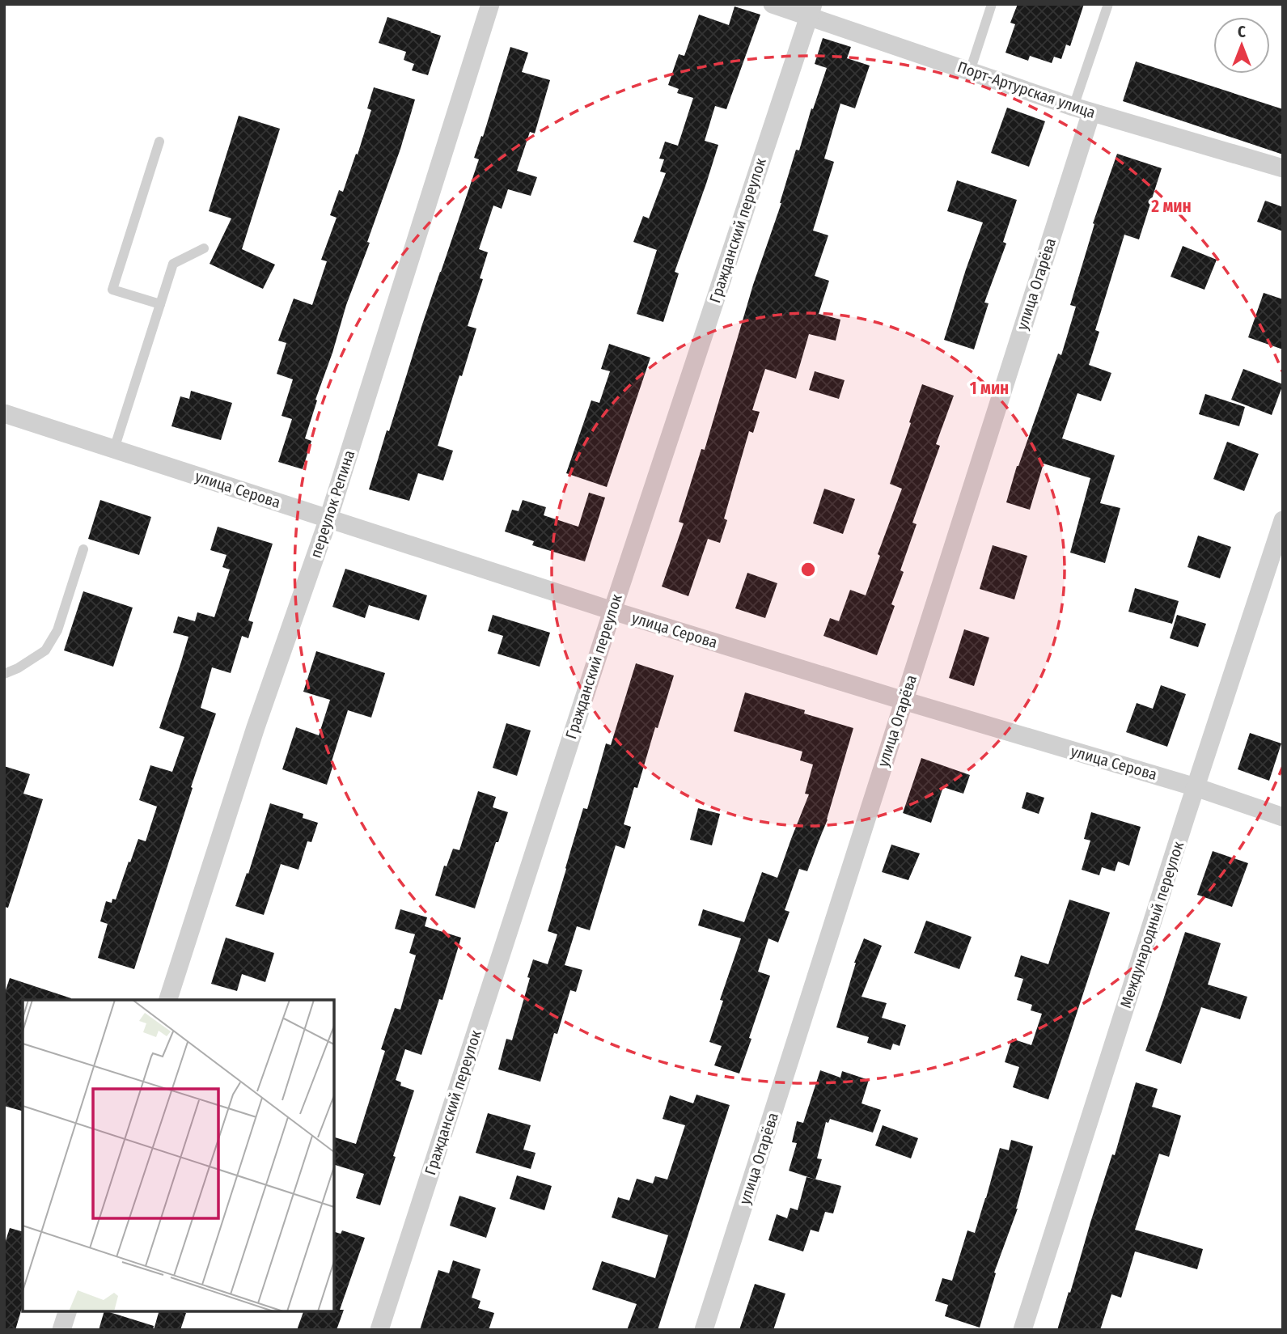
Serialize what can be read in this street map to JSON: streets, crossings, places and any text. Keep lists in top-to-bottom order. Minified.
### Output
{"streets":{"street":["Порт-Артурская улица","Гражданский переулок","улица Огарёва","улица Серова","переулок Репина","Международный переулок"]},"crossings":[["Порт-Артурская улица","Гражданский переулок"],["Порт-Артурская улица","улица Огарёва"],["Гражданский переулок","улица Серова"],["улица Огарёва","улица Серова"],["улица Серова","переулок Репина"],["улица Серова","Международный переулок"]],"north":"top","rings":["2 мин","1 мин"]}
